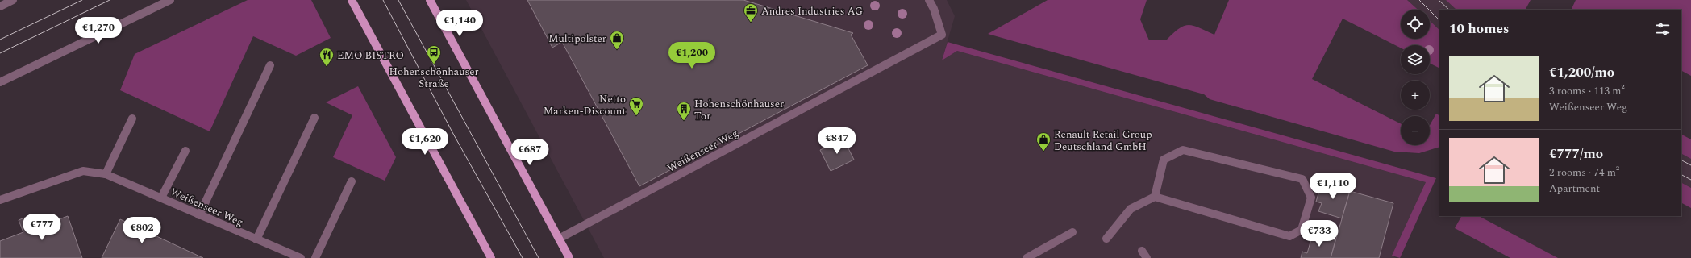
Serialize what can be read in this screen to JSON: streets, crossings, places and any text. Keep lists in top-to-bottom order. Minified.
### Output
{"streets":{"street":["Weißenseer Weg"]},"places":{"office":["Andres Industries AG"],"shop":["Multipolster","Renault Retail Group Deutschland GmbH"],"bus stop":["Hohenschönhauser Straße"],"restaurant":["EMO BISTRO"],"supermarket":["Netto Marken-Discount"],"building":["Hohenschönhauser Tor"]},"page":{"map_buttons":["+","−"],"price":["€1,140","€1,270","€1,200","€847","€1,620","€687","€1,110","€777","€802","€733"],"heading":"10 homes","list":[{"name":"€1,200/mo","note":"3 rooms · 113 m² · Weißenseer Weg"},{"name":"€777/mo","note":"2 rooms · 74 m² · Apartment"}]}}
